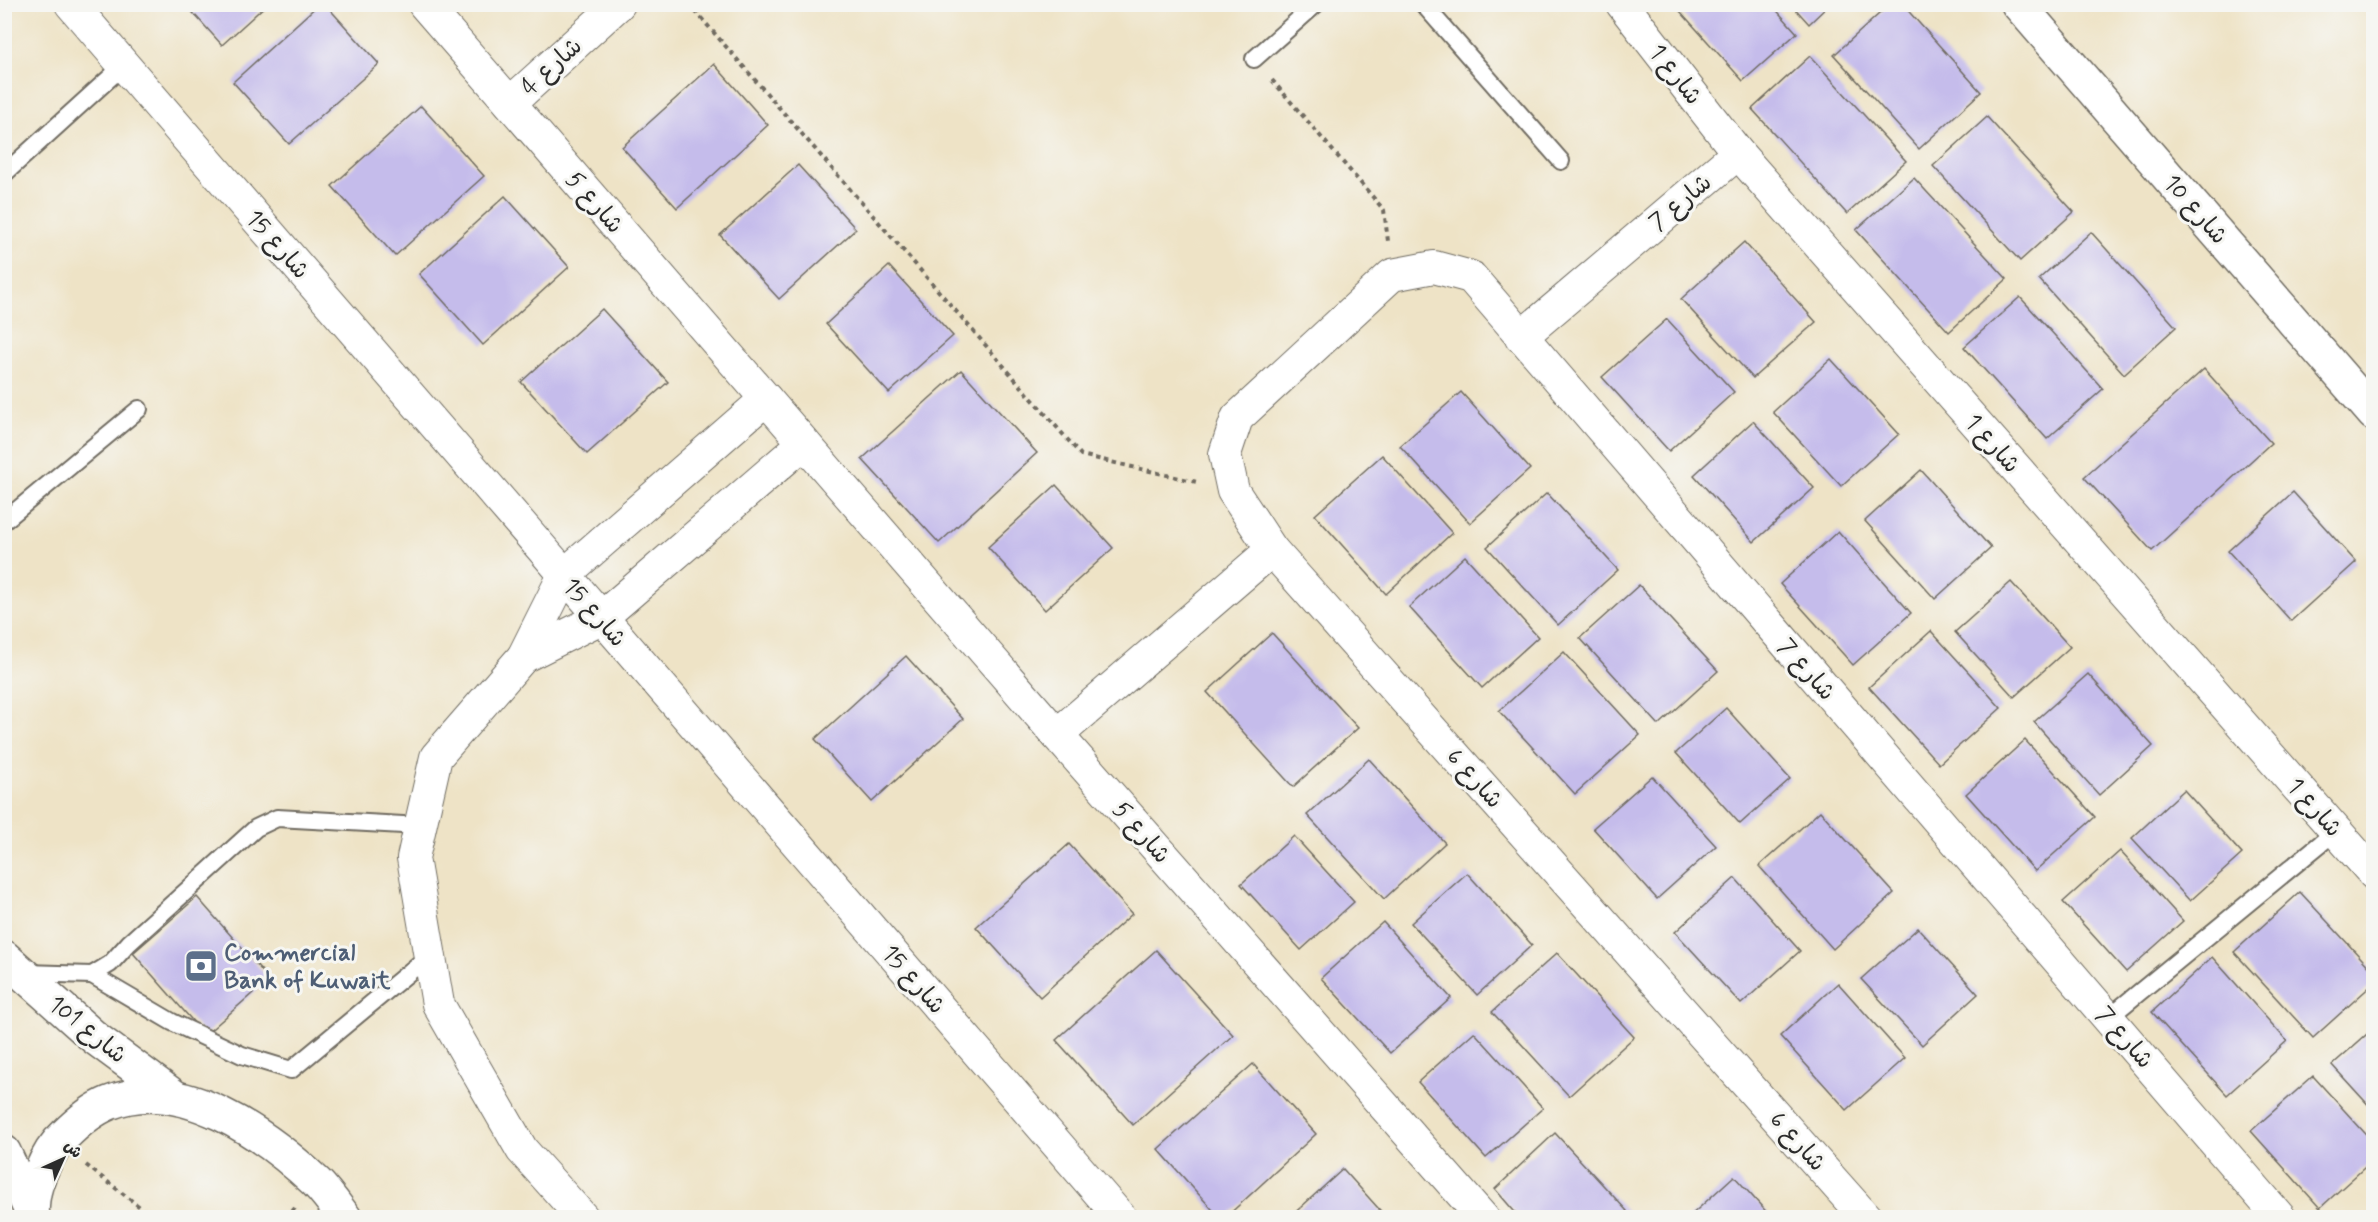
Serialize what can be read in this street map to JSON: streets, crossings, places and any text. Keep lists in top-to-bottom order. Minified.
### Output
{"streets":{"street":["شارع 4","شارع 1","شارع 5","شارع 7","شارع 10","شارع 15","شارع 6","شارع 101"]},"crossings":[["شارع 4","شارع 5"],["شارع 1","شارع 7"]],"places":{"bank":["Commercial Bank of Kuwait"]},"north":"top right"}
